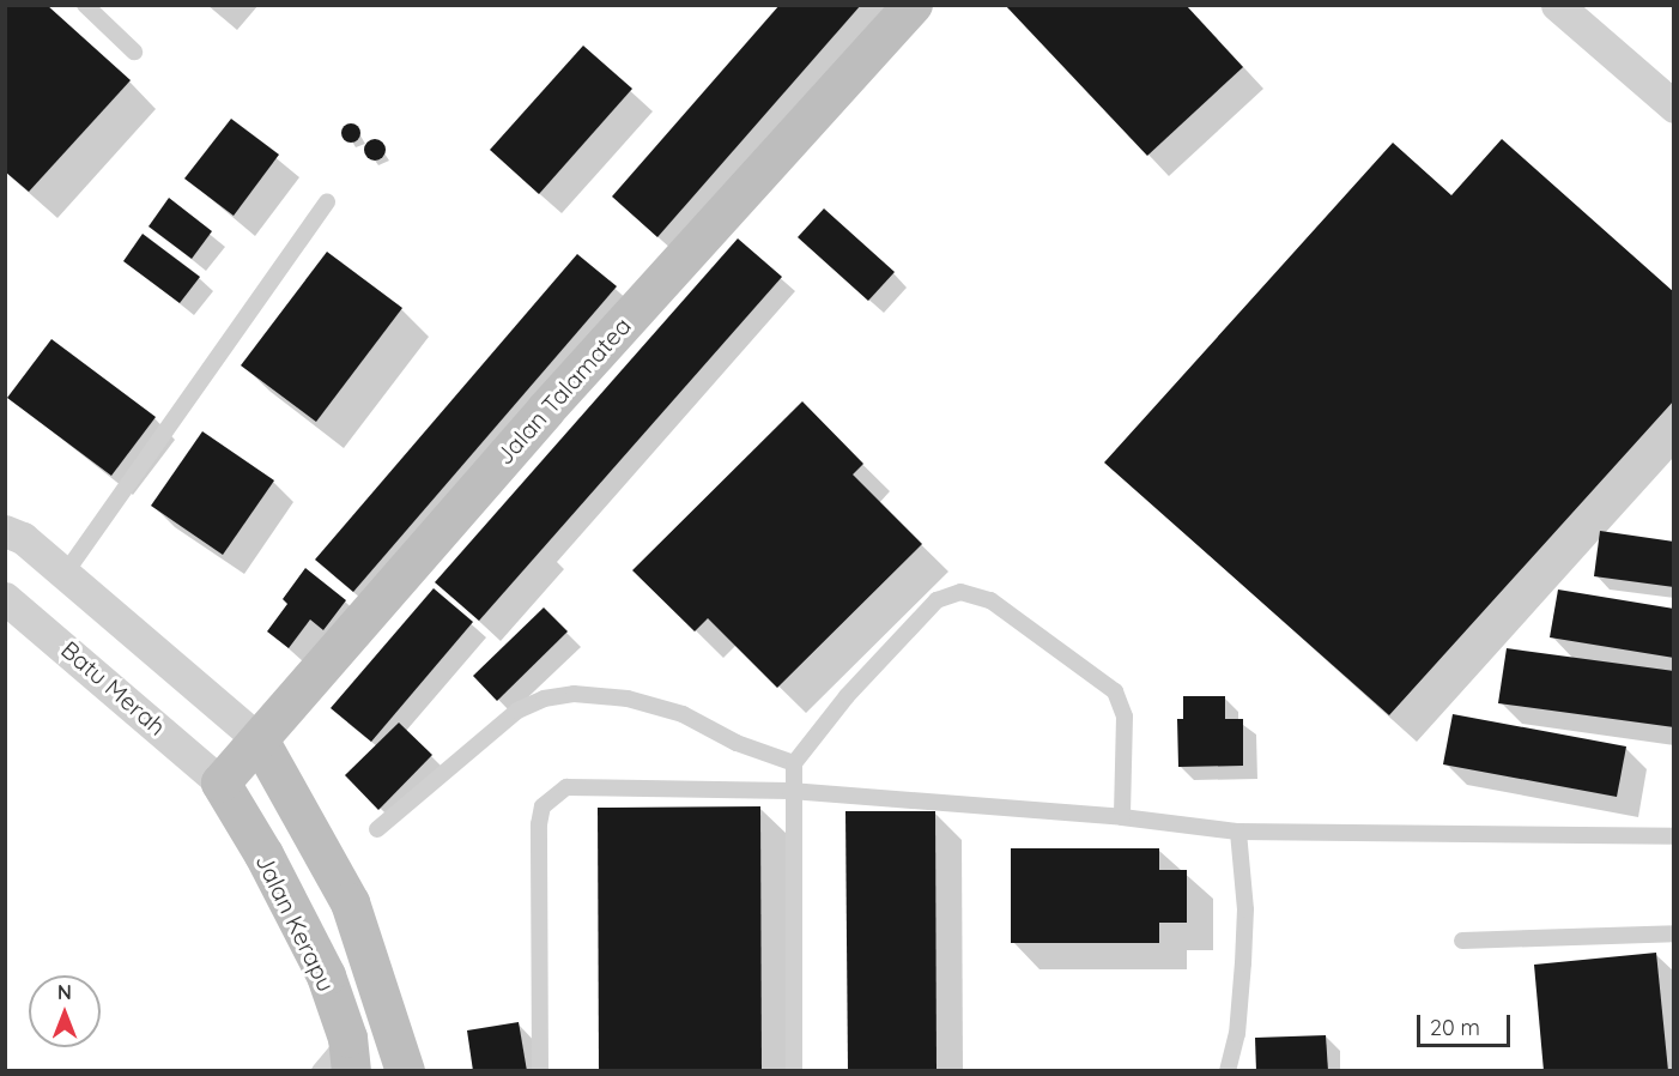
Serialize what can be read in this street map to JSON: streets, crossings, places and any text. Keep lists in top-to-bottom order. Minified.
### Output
{"streets":{"street":["Jalan Talamatea","Batu Merah","Jalan Kerapu"]},"crossings":[["Jalan Talamatea","Batu Merah"],["Jalan Talamatea","Jalan Kerapu"],["Batu Merah","Jalan Kerapu"]],"scale_bar":"20 m","north":"top"}
